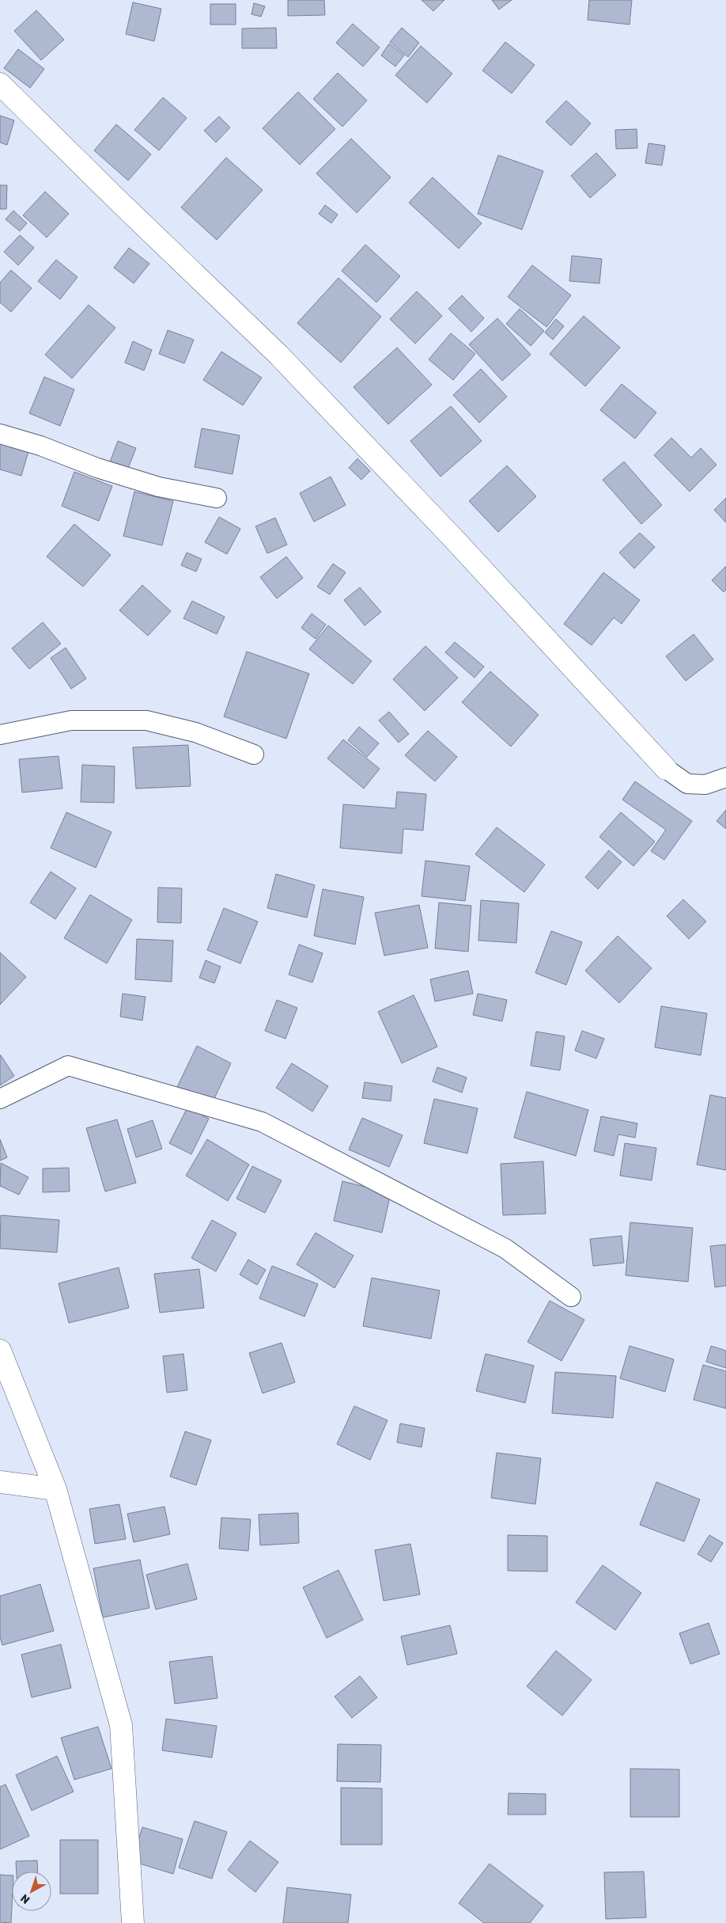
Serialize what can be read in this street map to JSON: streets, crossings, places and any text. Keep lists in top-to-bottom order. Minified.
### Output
{"north":"bottom left"}
